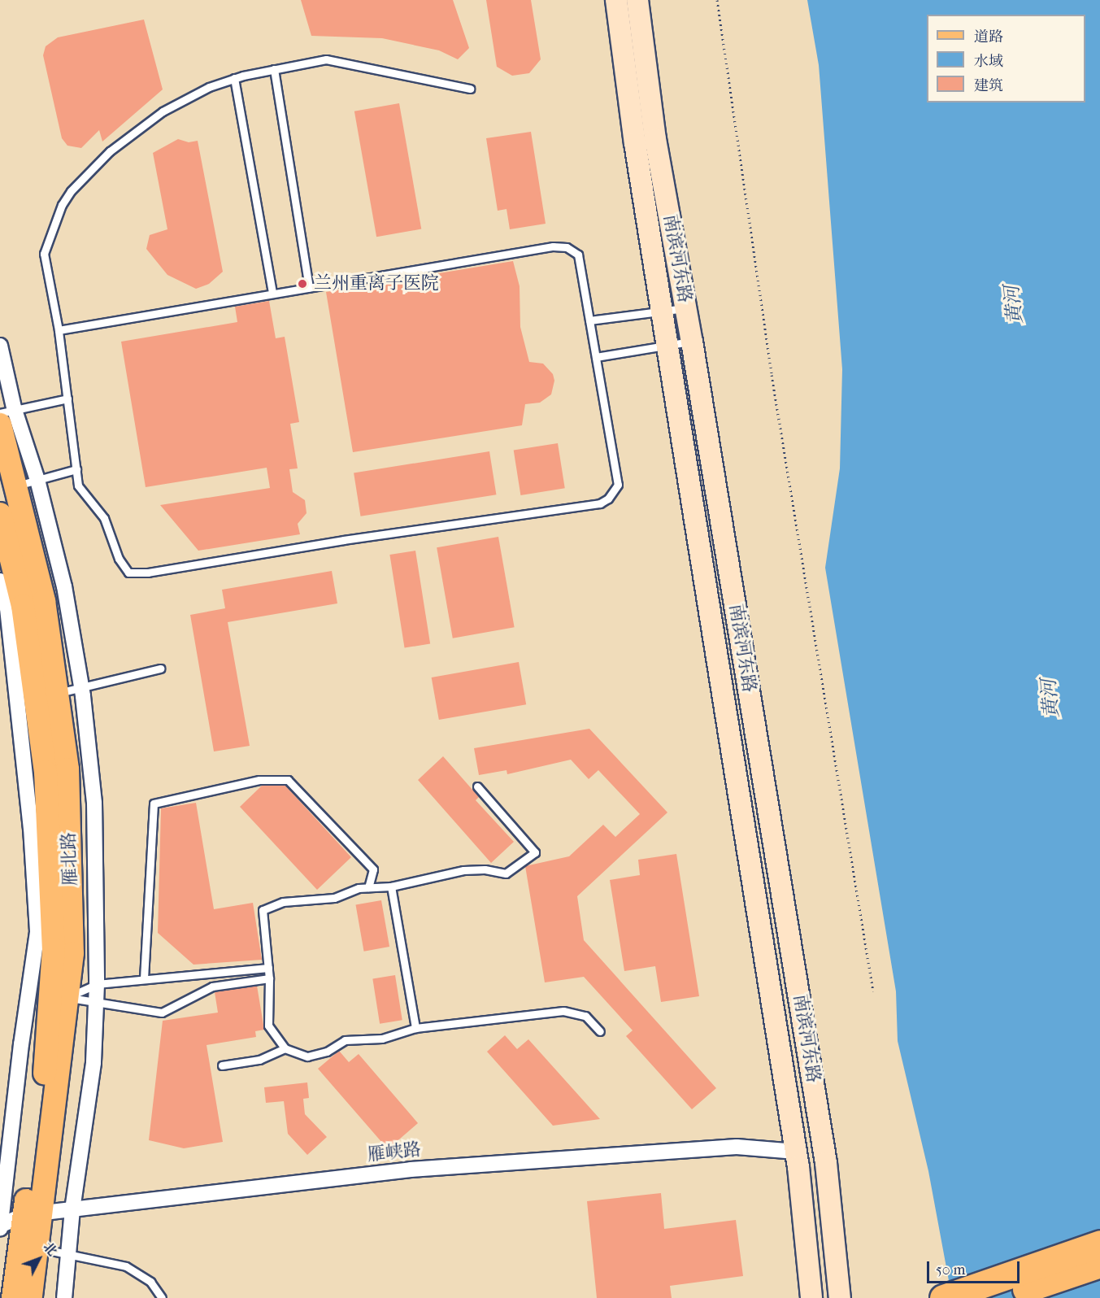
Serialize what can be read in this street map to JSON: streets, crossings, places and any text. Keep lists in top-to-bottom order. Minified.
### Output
{"streets":{"main road":["南滨河东路","雁北路"],"street":["雁峡路"]},"crossings":[["南滨河东路","雁峡路"],["雁北路","雁峡路"]],"water":["黄河"],"places":["兰州重离子医院"],"legend":["道路","水域","建筑"],"scale_bar":"50 m","north":"top right"}
